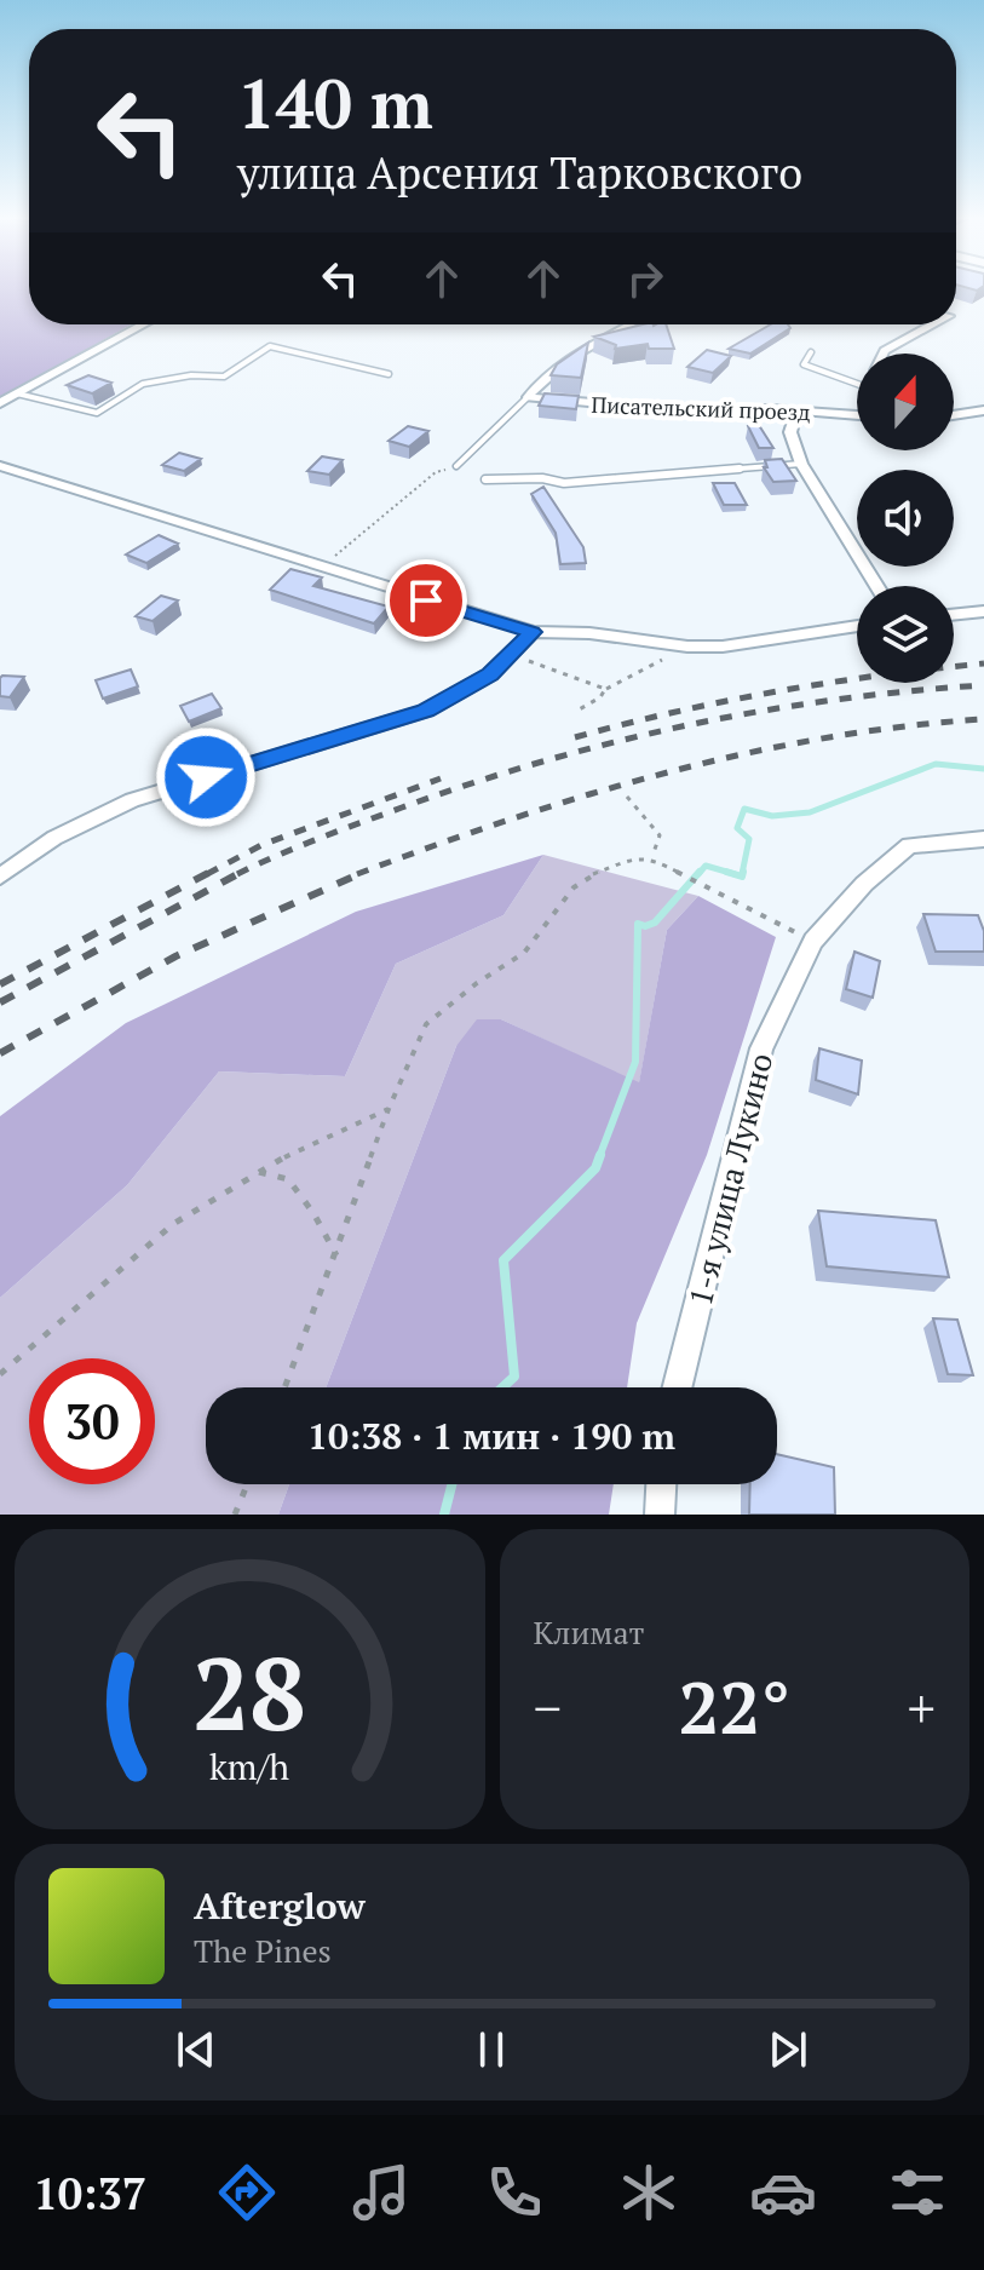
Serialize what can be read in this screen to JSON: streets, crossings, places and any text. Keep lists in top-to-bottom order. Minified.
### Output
{"streets":{"street":["Писательский проезд","1-я улица Лукино"]},"north":"top","page":{"turn":["140 m","улица Арсения Тарковского"],"limit":"30","trip":"10:38 · 1 мин · 190 m","tile":"Климат","heat":["−","22°","+"],"song":["Afterglow","The Pines"],"tabs":"10:37","gauge":["28","km/h"]}}
